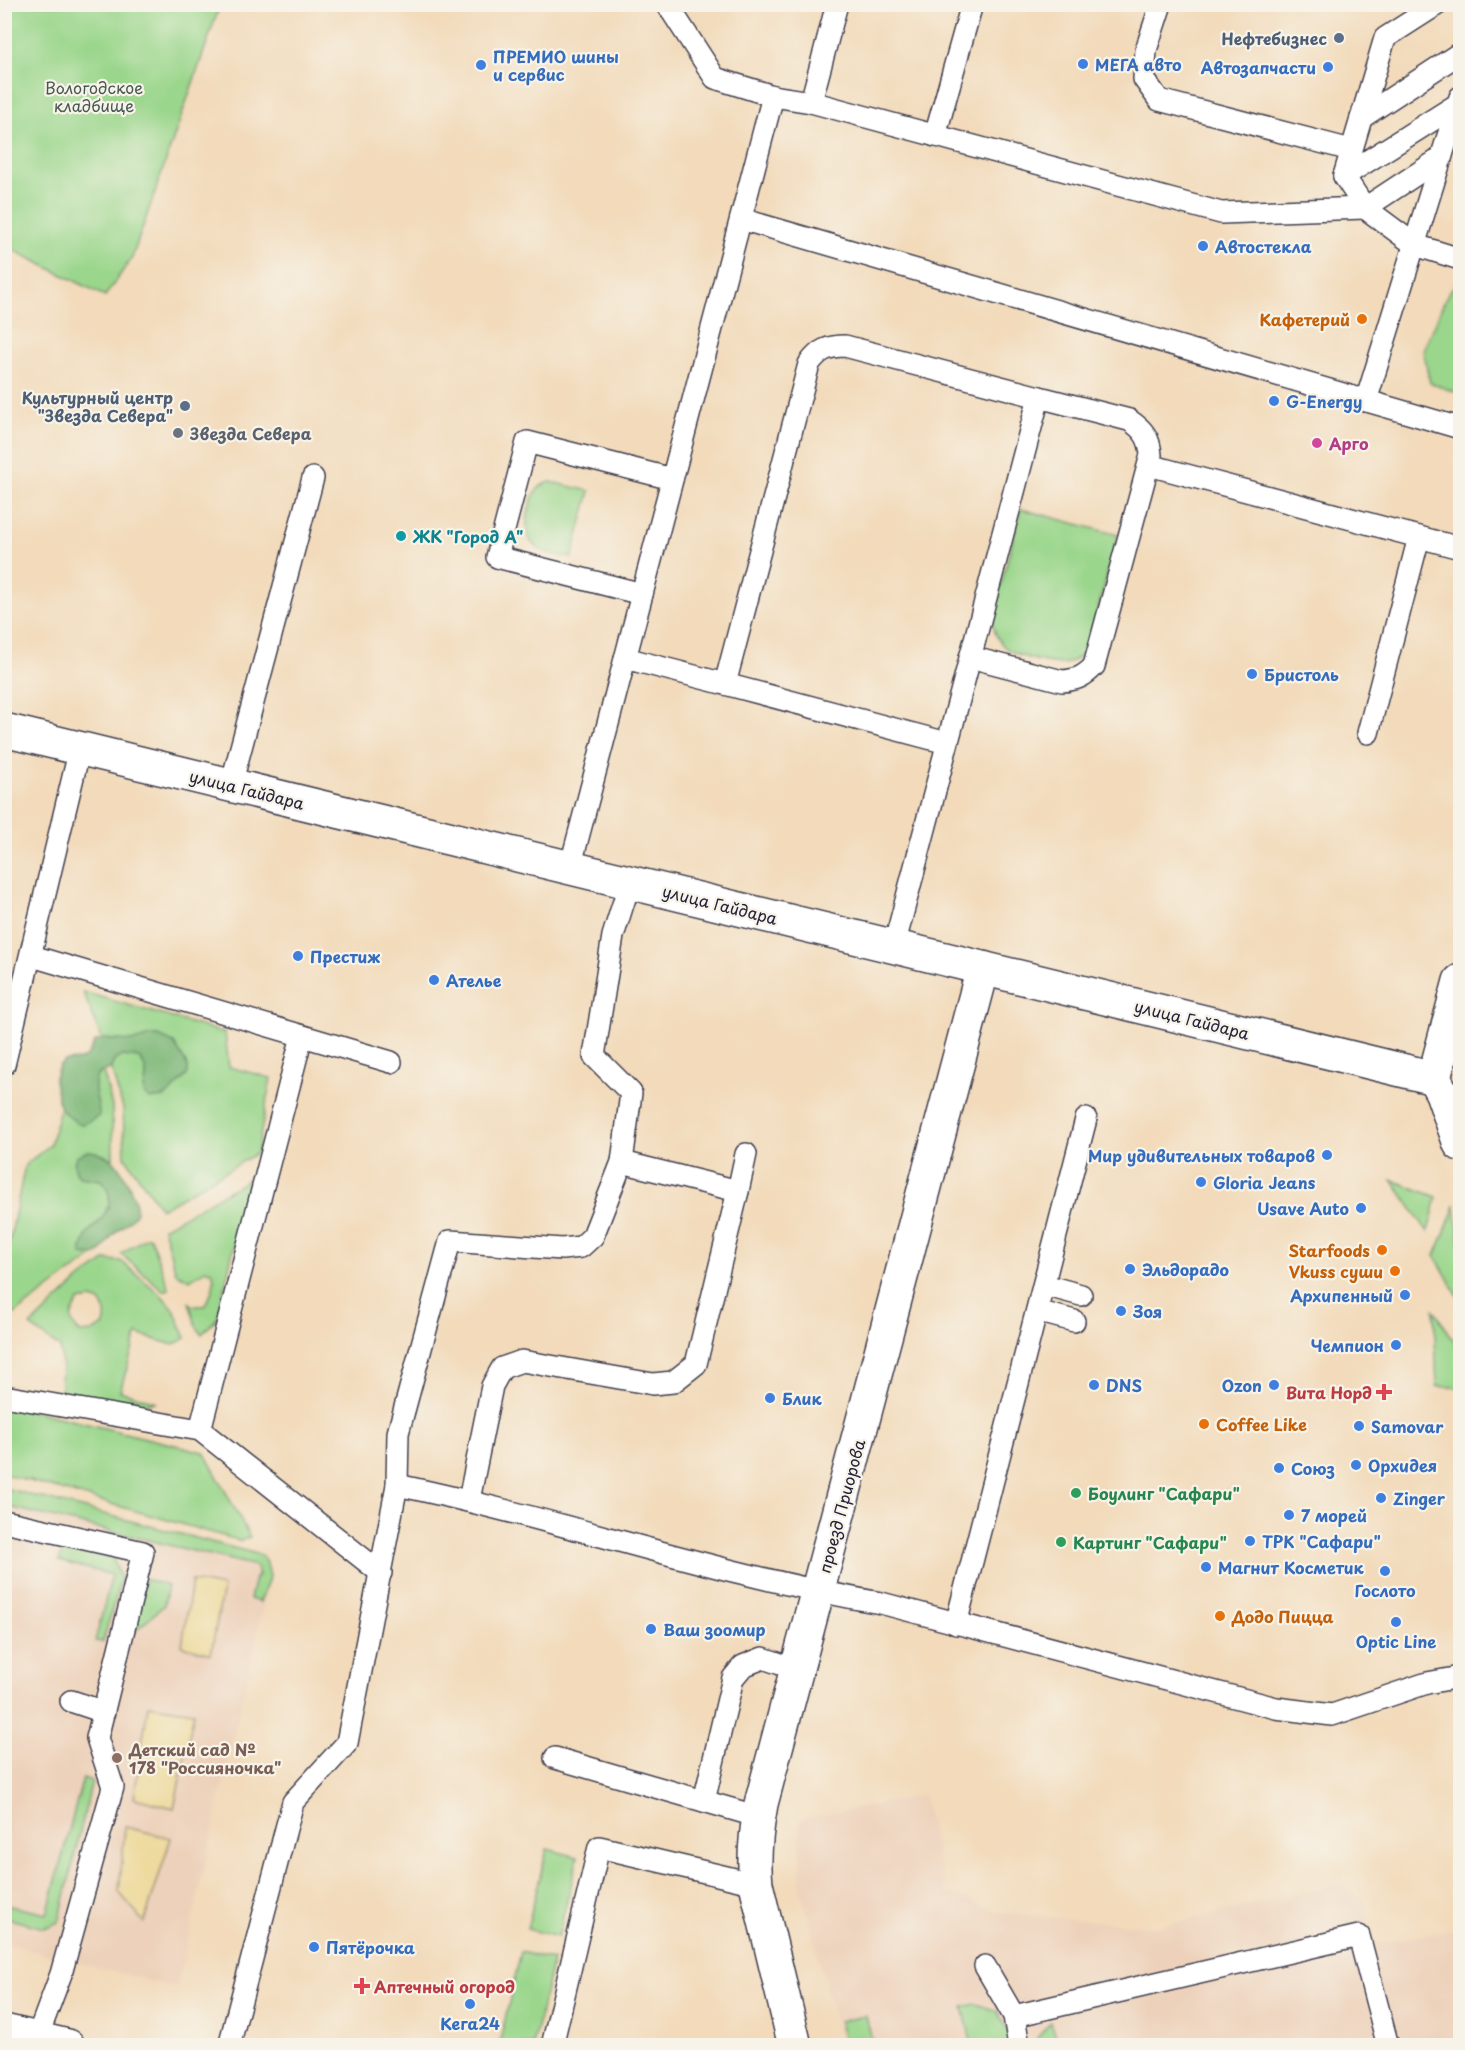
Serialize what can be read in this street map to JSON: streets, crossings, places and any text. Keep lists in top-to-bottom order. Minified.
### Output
{"streets":{"street":["улица Гайдара","проезд Приорова"]},"crossings":[["улица Гайдара","проезд Приорова"]],"parks":["Вологодское кладбище"],"places":{"other":["Нефтебизнес","МЕГА авто","ПРЕМИО шины и сервис","Автозапчасти","Автостекла","Кафетерий","G-Energy","Культурный центр \"Звезда Севера\"","Звезда Севера","Арго","ЖК \"Город А\"","Бристоль","Престиж","Ателье","Мир удивительных товаров","Gloria Jeans","Usave Auto","Starfoods","Эльдорадо","Vkuss суши","Архипенный","Зоя","Чемпион","DNS","Ozon","Блик","Coffee Like","Samovar","Орхидея","Союз","Боулинг \"Сафари\"","Zinger","7 морей","ТРК \"Сафари\"","Картинг \"Сафари\"","Магнит Косметик","Гослото","Додо Пицца","Optic Line","Ваш зоомир","Детский сад № 178 \"Россияночка\"","Пятёрочка","Кега24"],"health":["Вита Норд","Аптечный огород"]}}
